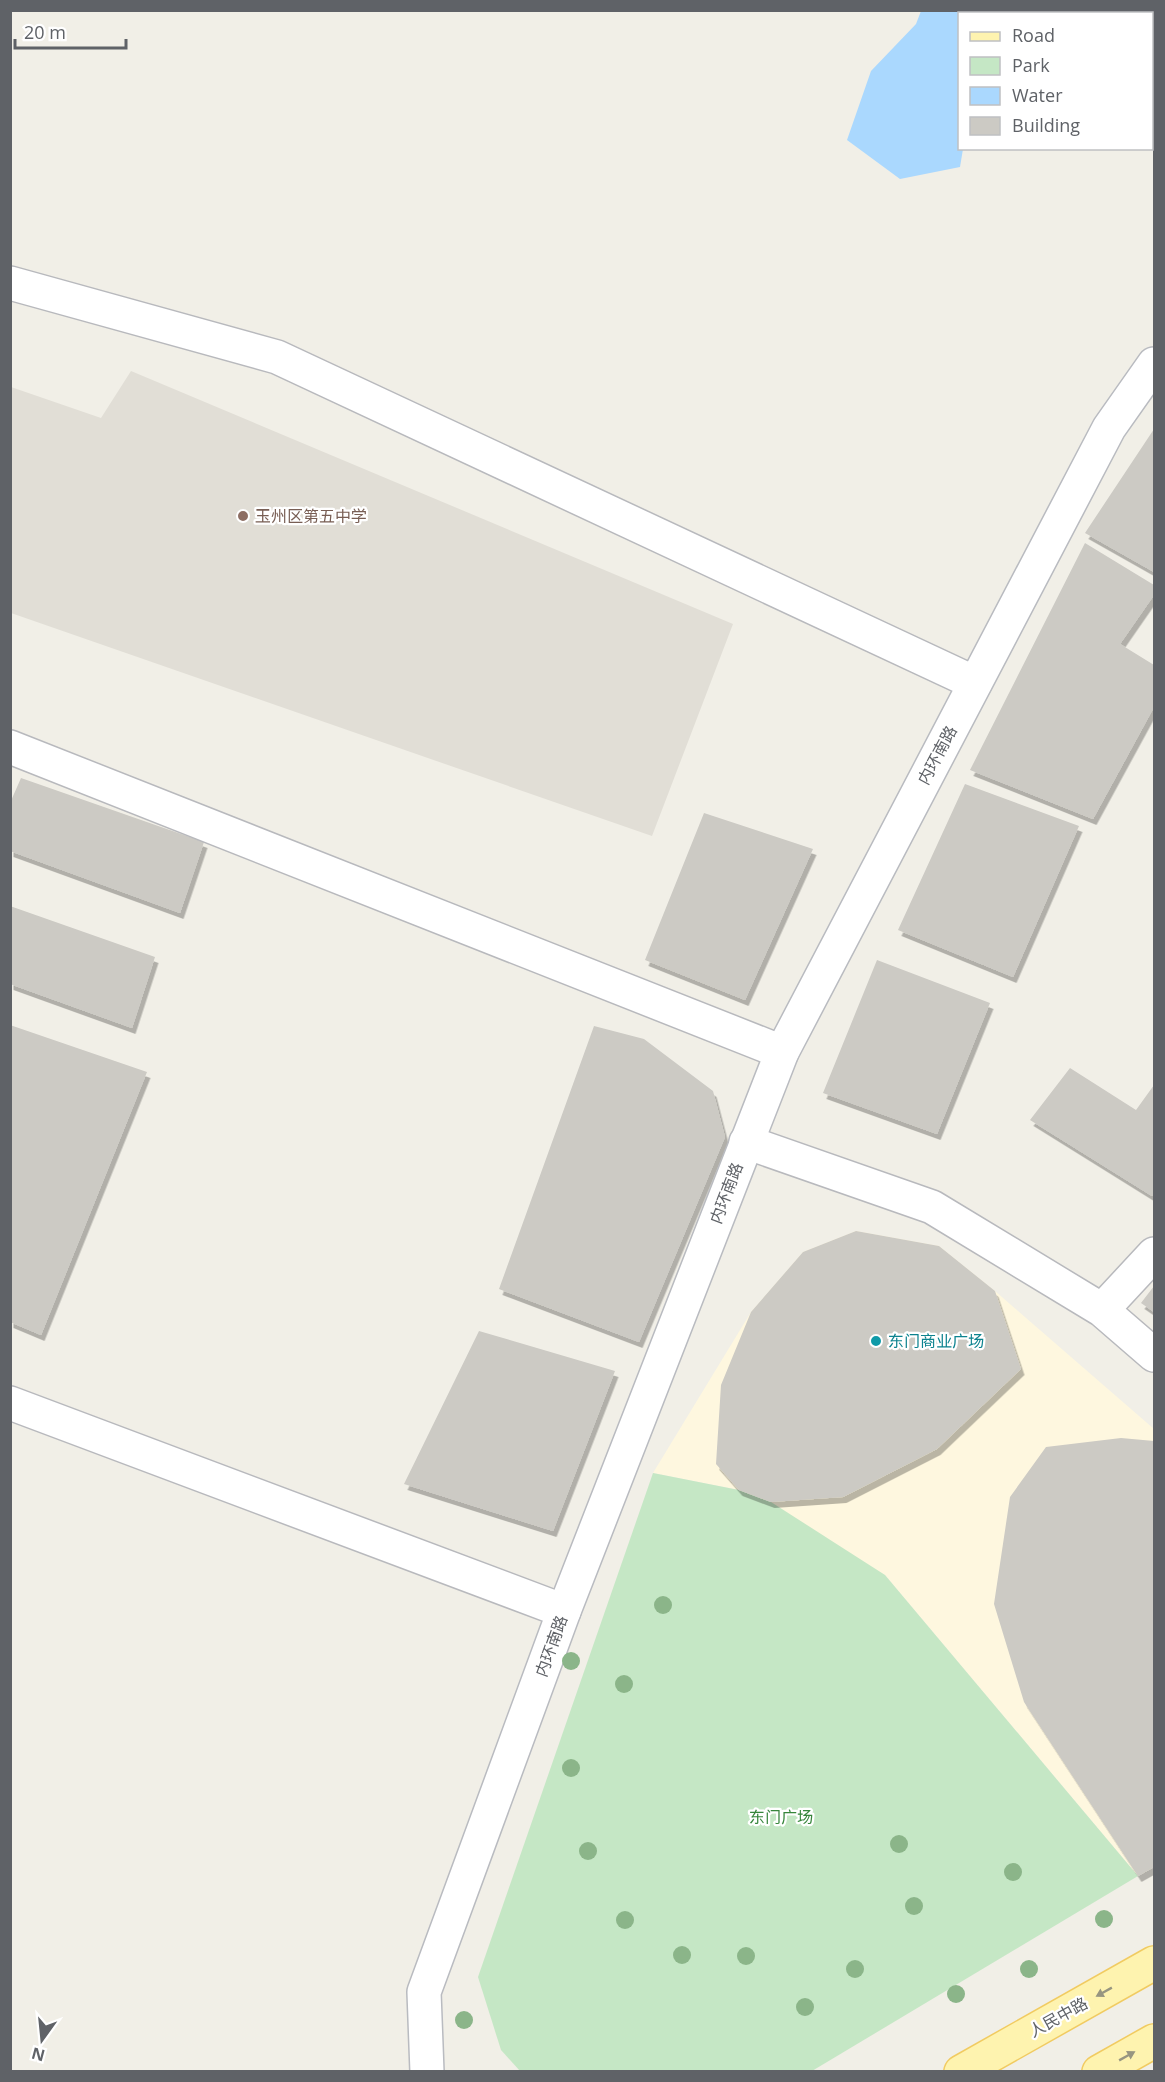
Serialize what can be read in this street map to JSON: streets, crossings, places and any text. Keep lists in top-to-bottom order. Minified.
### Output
{"streets":{"main road":["人民中路"],"street":["内环南路"]},"one_way":["人民中路"],"parks":["东门广场"],"places":["玉州区第五中学","东门商业广场"],"legend":["Road","Park","Water","Building"],"scale_bar":"20 m","north":"bottom"}
